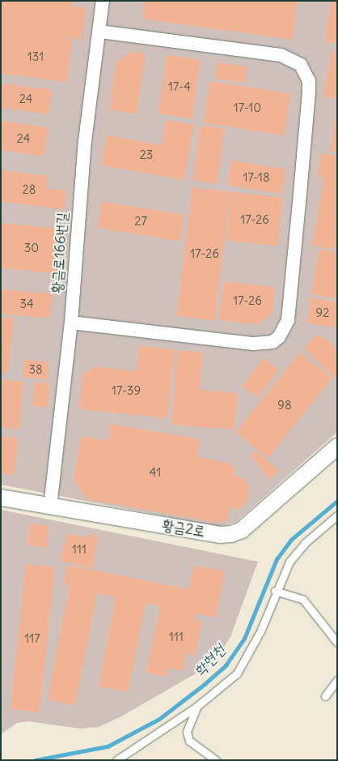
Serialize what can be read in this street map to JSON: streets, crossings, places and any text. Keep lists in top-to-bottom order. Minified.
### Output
{"streets":{"street":["황금로166번길","황금2로"]},"crossings":[["황금로166번길","황금2로"]],"water":["학현천"],"house_numbers":["131","17-4","24","17-10","24","23","17-18","28","17-26","27","30","17-26","17-26","34","92","38","17-39","98","41","111","111","117"]}
